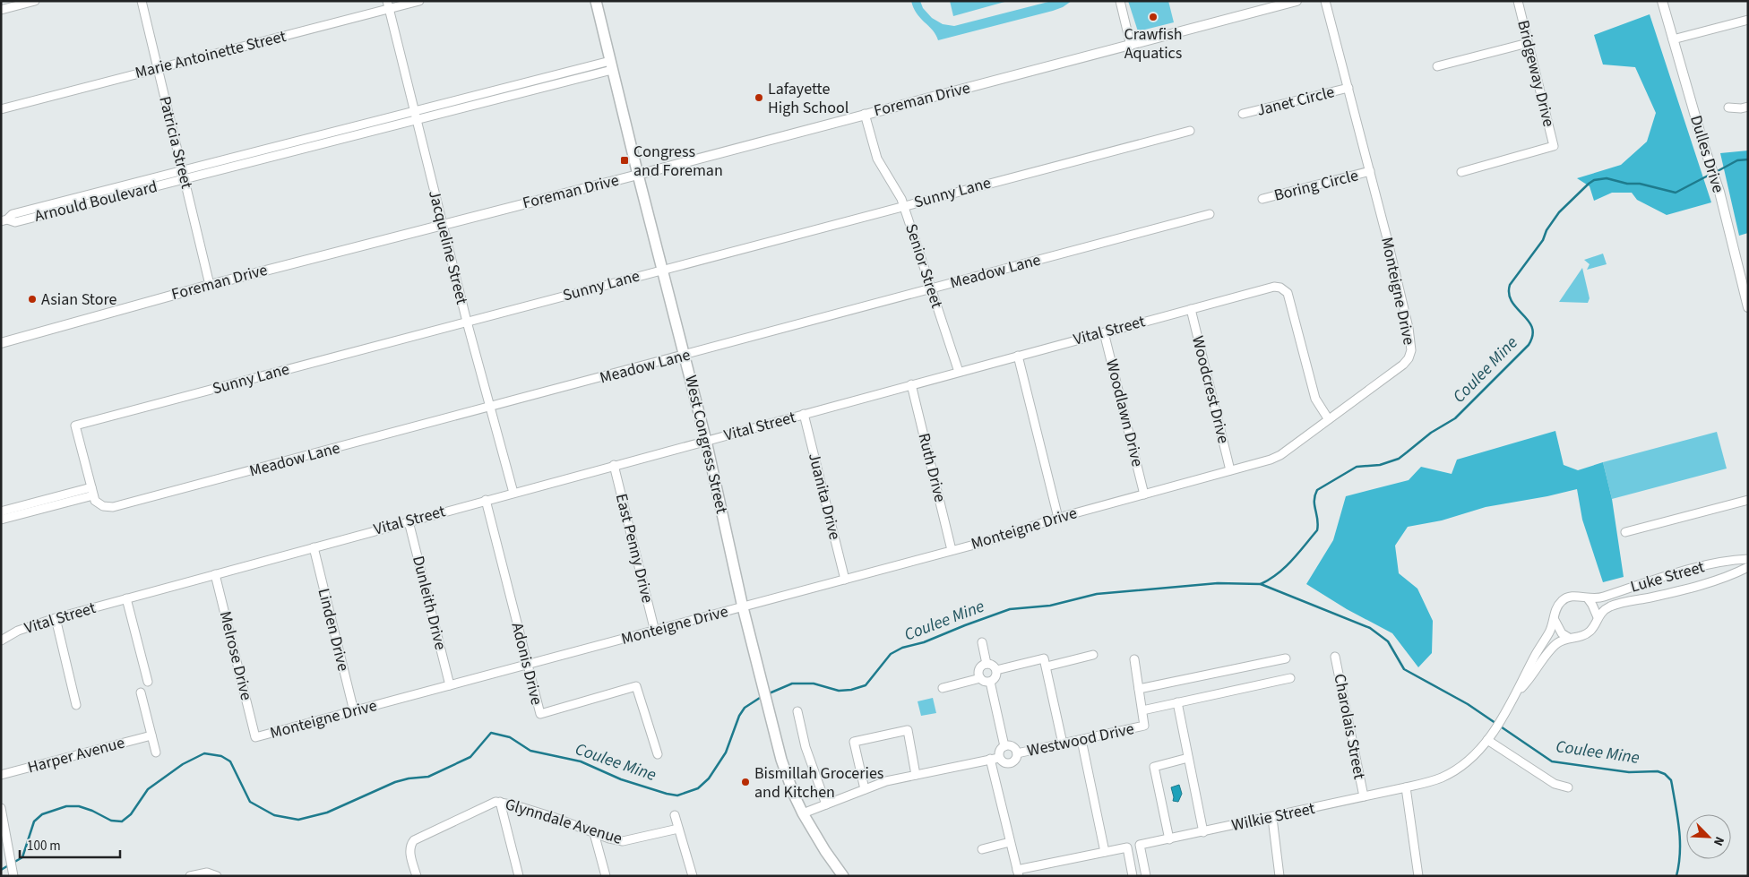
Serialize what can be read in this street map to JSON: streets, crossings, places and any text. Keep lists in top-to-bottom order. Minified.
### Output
{"streets":{"main road":["West Congress Street"],"street":["Marie Antoinette Street","Bridgeway Drive","Foreman Drive","Janet Circle","Patricia Street","Dulles Drive","Boring Circle","Sunny Lane","Arnould Boulevard","Jacqueline Street","Senior Street","Meadow Lane","Monteigne Drive","Vital Street","Woodcrest Drive","Woodlawn Drive","Ruth Drive","Juanita Drive","East Penny Drive","Luke Street","Dunleith Drive","Linden Drive","Melrose Drive","Adonis Drive","Charolais Street","Westwood Drive","Harper Avenue","Wilkie Street","Glynndale Avenue"]},"crossings":[["Marie Antoinette Street","Patricia Street"],["Marie Antoinette Street","Jacqueline Street"],["Foreman Drive","Patricia Street"],["Foreman Drive","Jacqueline Street"],["Foreman Drive","Senior Street"],["Foreman Drive","West Congress Street"],["Janet Circle","Monteigne Drive"],["Patricia Street","Arnould Boulevard"],["Boring Circle","Monteigne Drive"],["Sunny Lane","Jacqueline Street"],["Sunny Lane","Senior Street"],["Sunny Lane","Meadow Lane"],["Sunny Lane","West Congress Street"],["Arnould Boulevard","Jacqueline Street"],["Arnould Boulevard","West Congress Street"],["Jacqueline Street","Meadow Lane"],["Jacqueline Street","Vital Street"],["Senior Street","Meadow Lane"],["Senior Street","Vital Street"],["Meadow Lane","West Congress Street"],["Monteigne Drive","Vital Street"],["Monteigne Drive","Woodcrest Drive"],["Monteigne Drive","Woodlawn Drive"],["Monteigne Drive","West Congress Street"],["Monteigne Drive","Ruth Drive"],["Monteigne Drive","Juanita Drive"],["Monteigne Drive","East Penny Drive"],["Monteigne Drive","Dunleith Drive"],["Monteigne Drive","Linden Drive"],["Monteigne Drive","Melrose Drive"],["Monteigne Drive","Adonis Drive"],["Vital Street","Woodcrest Drive"],["Vital Street","Woodlawn Drive"],["Vital Street","West Congress Street"],["Vital Street","Ruth Drive"],["Vital Street","Juanita Drive"],["Vital Street","East Penny Drive"],["Vital Street","Dunleith Drive"],["Vital Street","Linden Drive"],["Vital Street","Melrose Drive"],["Vital Street","Adonis Drive"],["Luke Street","Wilkie Street"],["Charolais Street","Wilkie Street"]],"water":["Coulee Mine"],"places":{"other":["Crawfish Aquatics","Lafayette High School","Asian Store","Bismillah Groceries and Kitchen"],"transit":["Congress and Foreman"]},"scale_bar":"100 m","north":"bottom right"}
